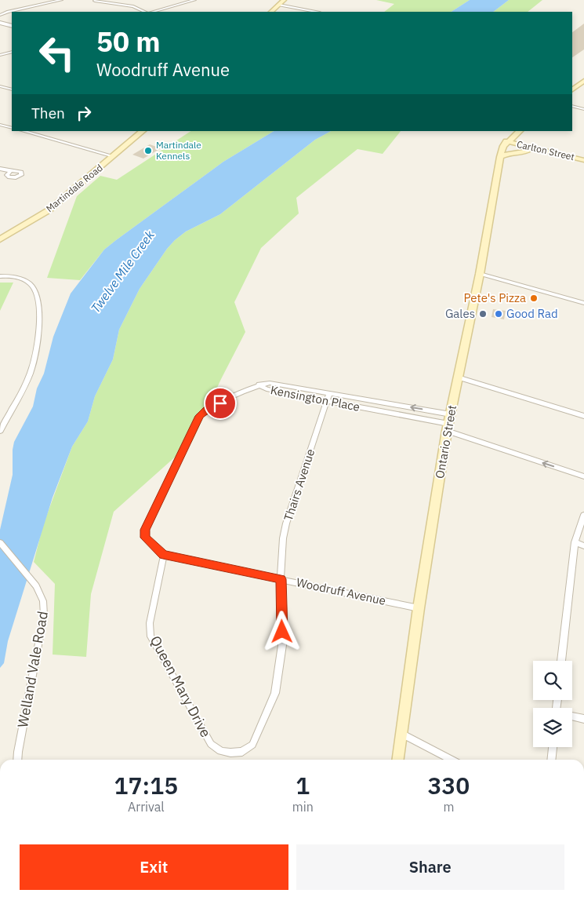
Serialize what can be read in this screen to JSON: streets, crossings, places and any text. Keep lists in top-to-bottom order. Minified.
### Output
{"streets":{"main road":["Carlton Street","Martindale Road","Ontario Street"],"street":["Kensington Place","Thairs Avenue","Woodruff Avenue","Welland Vale Road","Queen Mary Drive"]},"crossings":[["Carlton Street","Ontario Street"],["Kensington Place","Ontario Street"],["Kensington Place","Thairs Avenue"],["Ontario Street","Woodruff Avenue"],["Thairs Avenue","Woodruff Avenue"],["Thairs Avenue","Queen Mary Drive"],["Woodruff Avenue","Queen Mary Drive"]],"water":["Twelve Mile Creek"],"places":["Martindale Kennels","Pete's Pizza","Gales","Good Rad"],"page":{"turn":["50 m","Woodruff Avenue"],"then":"Then","eta":["17:15","Arrival","1","min","330","m"],"buttons":["Exit","Share"]}}
